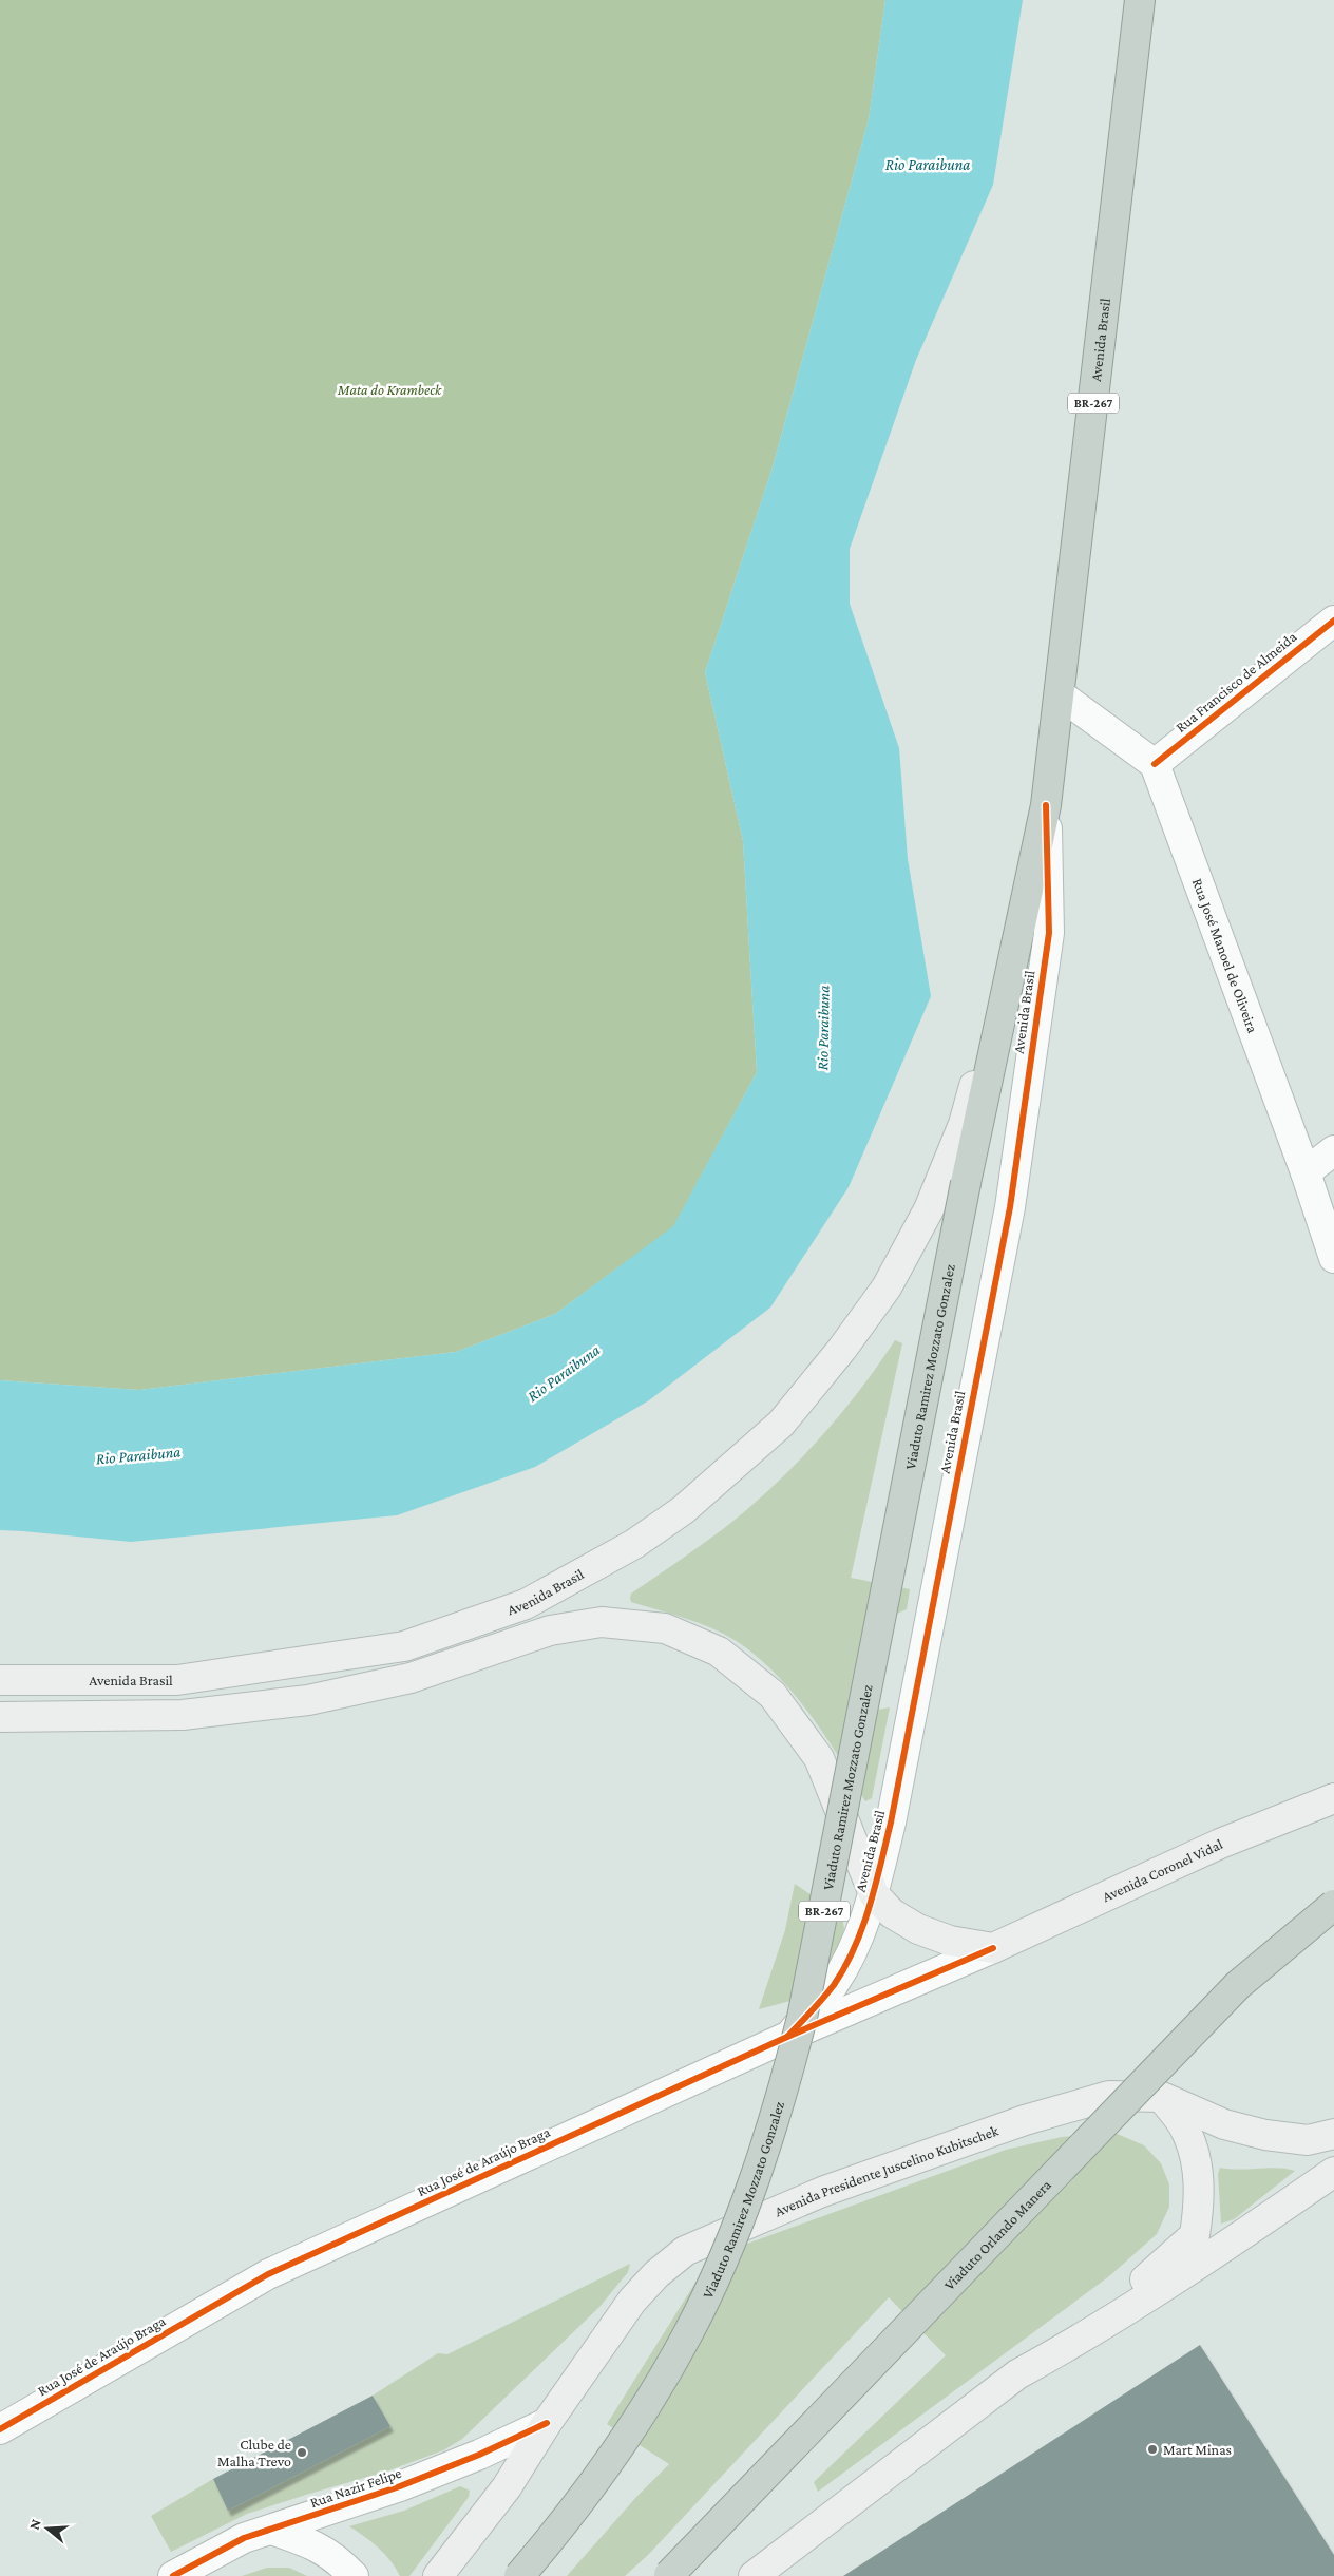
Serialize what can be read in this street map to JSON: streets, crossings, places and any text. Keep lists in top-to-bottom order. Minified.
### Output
{"streets":{"highway":["Avenida Brasil","BR-267","Viaduto Ramirez Mozzato Gonzalez","Viaduto Orlando Manera"],"main road":["Avenida Coronel Vidal","Avenida Presidente Juscelino Kubitschek"],"street":["Rua Francisco de Almeida","Rua José Manoel de Oliveira","Rua José de Araújo Braga","Rua Nazir Felipe"]},"crossings":[["Avenida Brasil","Viaduto Ramirez Mozzato Gonzalez"],["Avenida Brasil","Avenida Coronel Vidal"],["Avenida Brasil","Rua José de Araújo Braga"],["Rua Francisco de Almeida","Rua José Manoel de Oliveira"],["Avenida Coronel Vidal","Rua José de Araújo Braga"],["Avenida Presidente Juscelino Kubitschek","Rua Nazir Felipe"]],"water":["Rio Paraibuna"],"parks":["Mata do Krambeck"],"places":["Mart Minas","Clube de Malha Trevo"],"north":"left"}
